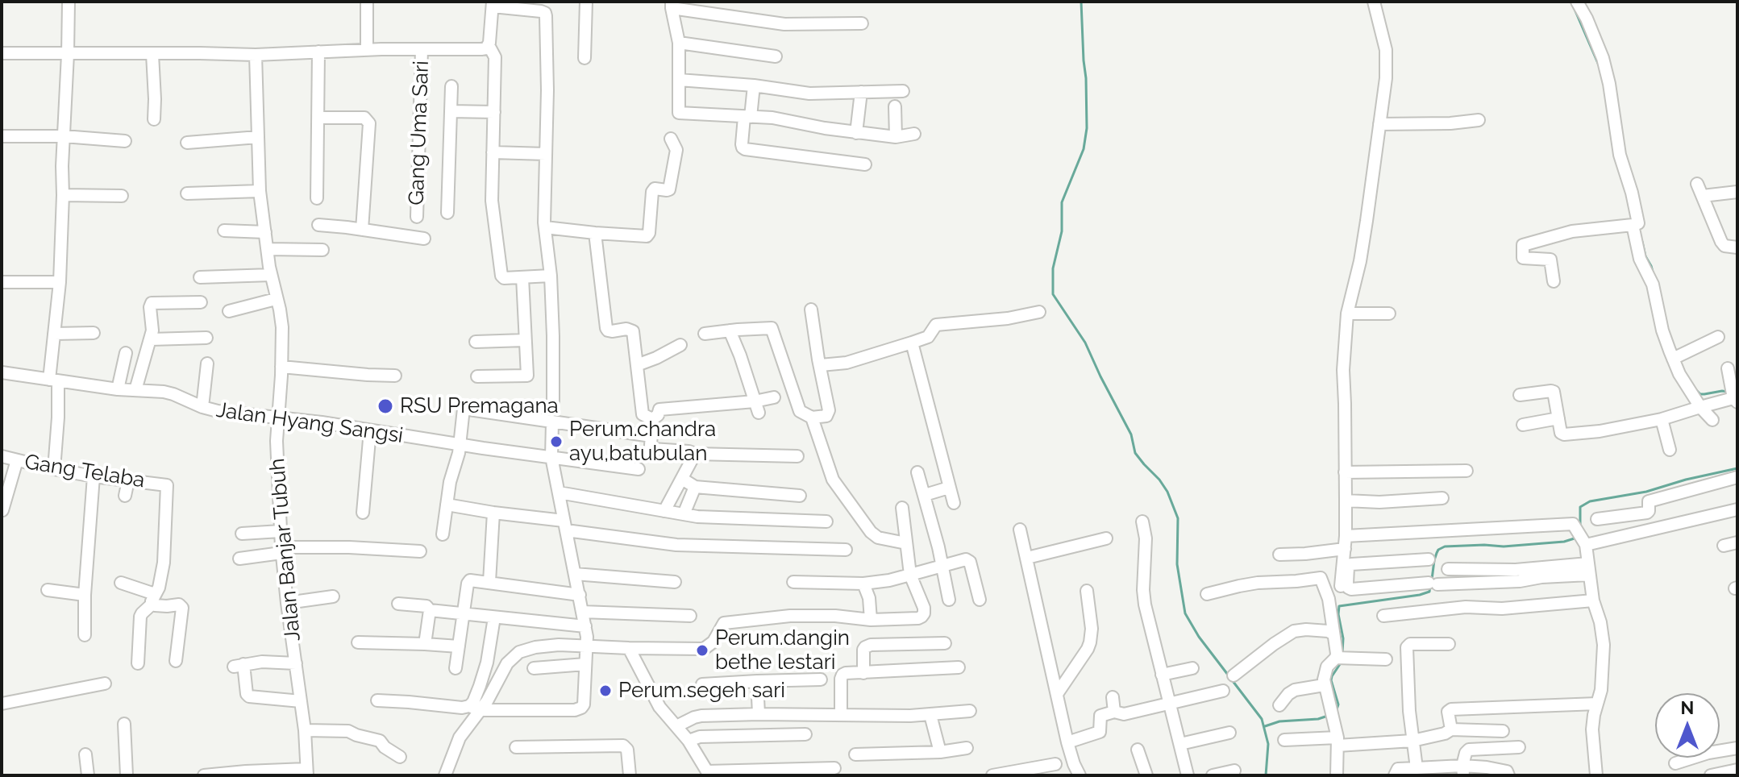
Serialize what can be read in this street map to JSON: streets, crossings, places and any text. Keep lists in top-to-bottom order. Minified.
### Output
{"streets":{"street":["Gang Uma Sari","Jalan Hyang Sangsi","Gang Telaba","Jalan Banjar Tubuh"]},"crossings":[["Jalan Hyang Sangsi","Jalan Banjar Tubuh"]],"places":["RSU Premagana","Perum.chandra ayu,batubulan","Perum.dangin bethe lestari","Perum.segeh sari"],"north":"top"}
